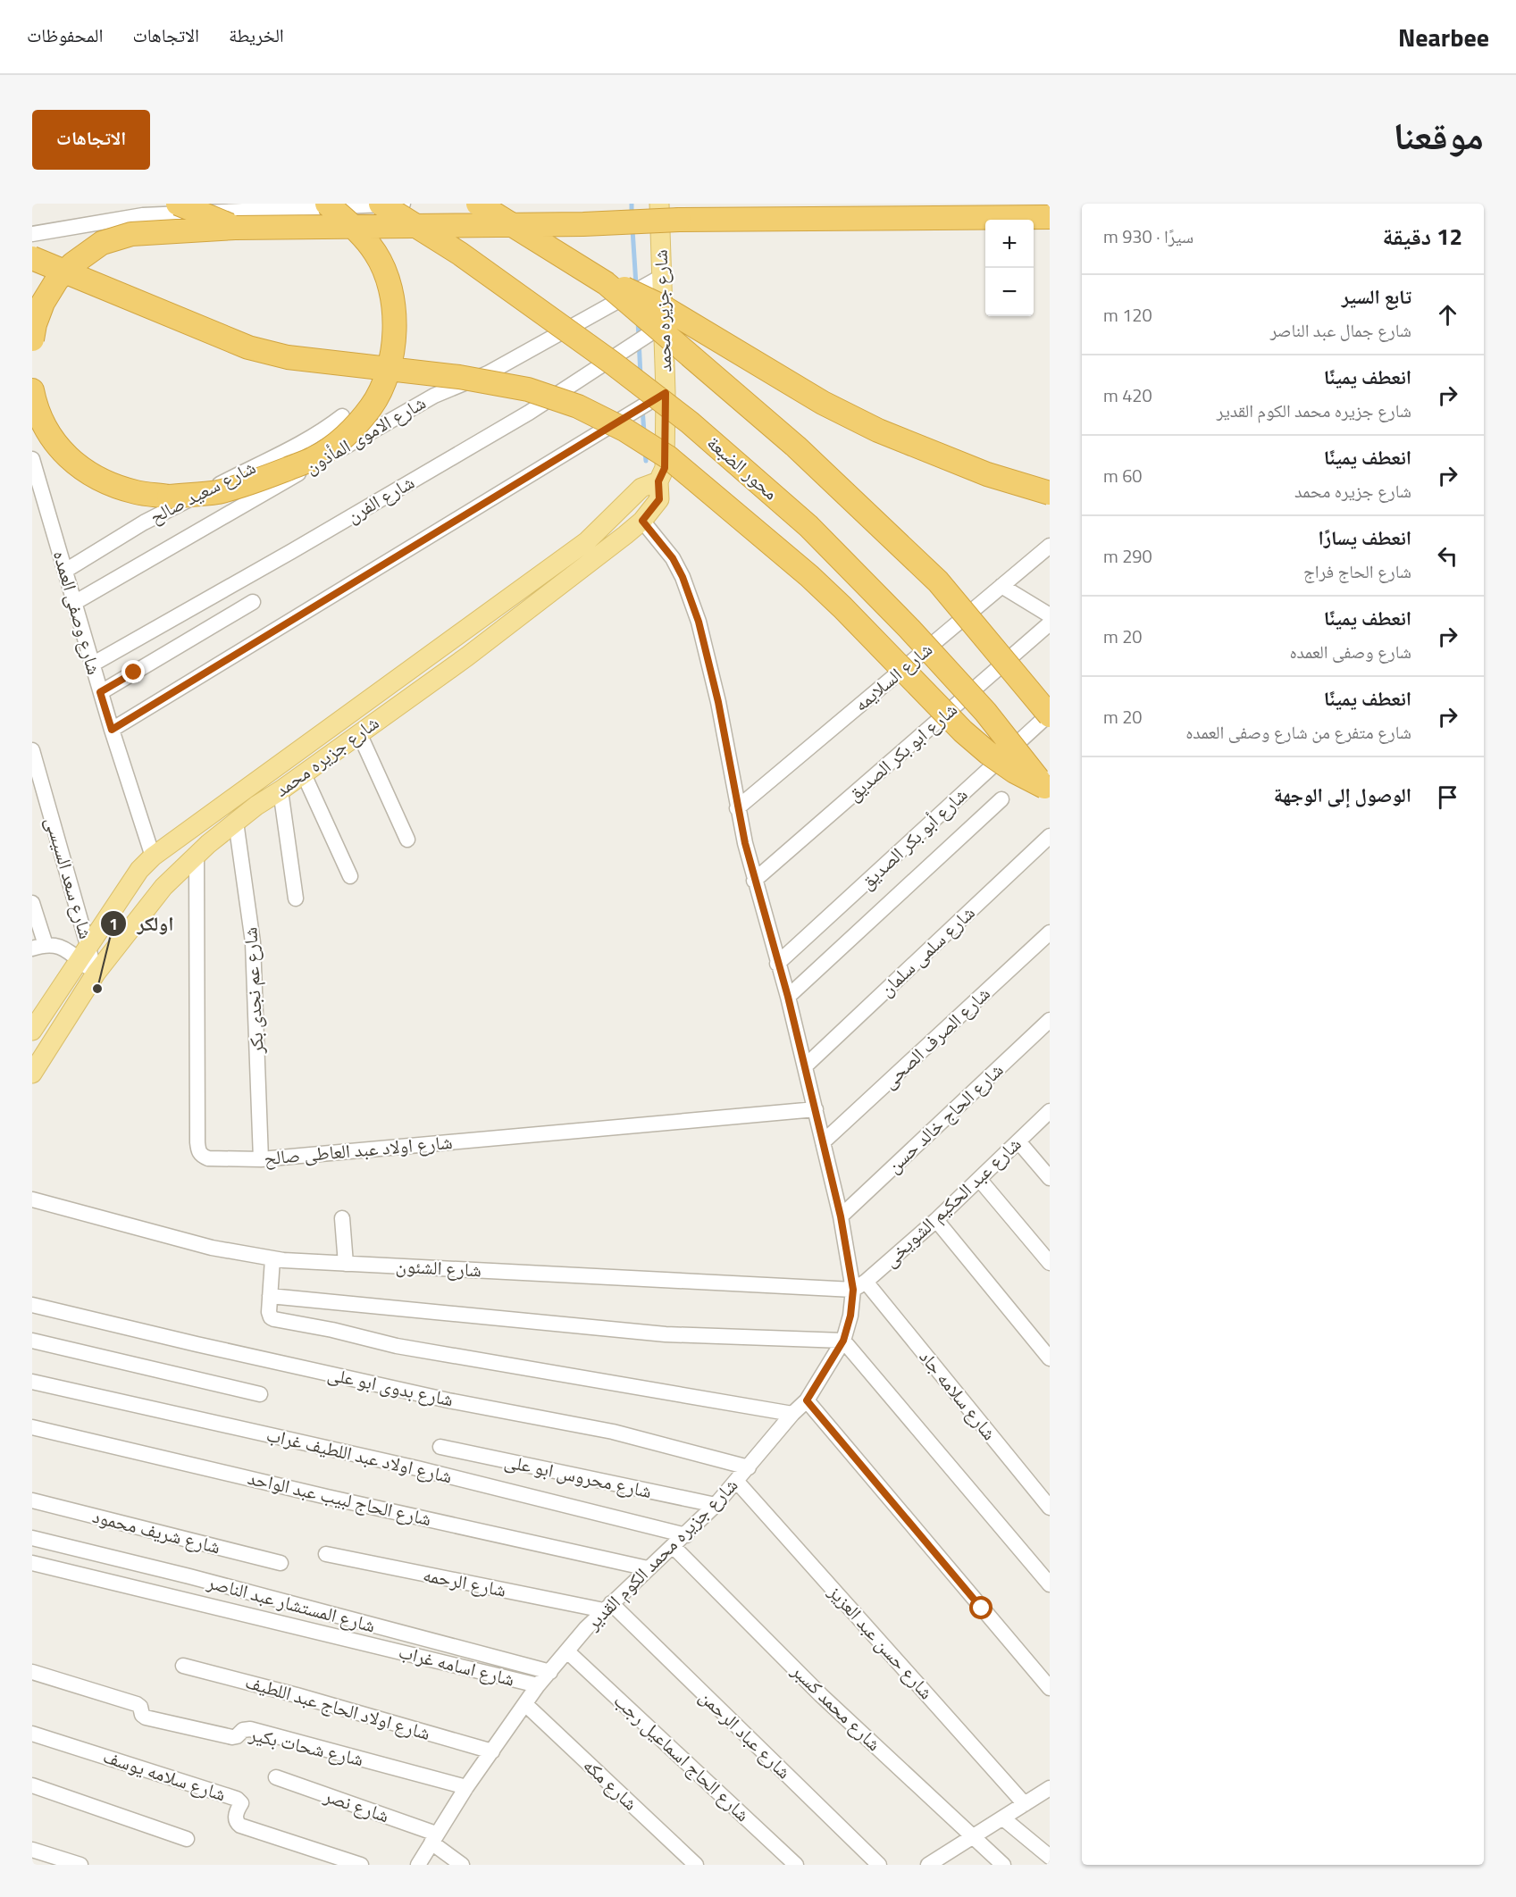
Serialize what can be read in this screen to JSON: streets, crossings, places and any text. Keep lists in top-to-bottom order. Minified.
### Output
{"streets":{"highway":["محور الضبعة"],"main road":["شارع جزيره محمد"],"street":["شارع الاموى المأذون","شارع سعيد صالح","شارع الفرن","شارع وصفى العمده","شارع السلايمه","شارع ابو بكر الصديق","شارع أبو بكر الصديق","شارع سعد السيسى","شارع سلمى سلمان","شارع عم نجدى بكر","شارع الصرف الصحى","شارع الحاج خالد حسن","شارع اولاد عبد العاطى صالح","شارع عبد الحكيم الشويخى","شارع الشئون","شارع بدوى ابو على","شارع سلامه جاد","شارع اولاد عبد اللطيف غراب","شارع محروس ابو على","شارع الحاج لبيب عبد الواحد","شارع شريف محمود","شارع جزيره محمد الكوم القدير","شارع الرحمه","شارع المستشار عبد الناصر","شارع حسن عبد العزيز","شارع اسامه غراب","شارع اولاد الحاج عبد اللطيف","شارع محمد كسبر","شارع عباد الرحمن","شارع شحات بكير","شارع الحاج اسماعيل رجب","شارع سلامه يوسف","شارع مكه","شارع نصر"]},"crossings":[["شارع جزيره محمد","شارع الاموى المأذون"],["شارع جزيره محمد","شارع الفرن"],["شارع جزيره محمد","شارع وصفى العمده"],["شارع جزيره محمد","شارع سعد السيسى"],["شارع جزيره محمد","شارع عم نجدى بكر"],["شارع جزيره محمد","شارع اولاد عبد العاطى صالح"],["شارع جزيره محمد","شارع جزيره محمد الكوم القدير"],["شارع الاموى المأذون","شارع وصفى العمده"],["شارع سعيد صالح","شارع وصفى العمده"],["شارع الفرن","شارع وصفى العمده"],["شارع السلايمه","شارع جزيره محمد الكوم القدير"],["شارع ابو بكر الصديق","شارع جزيره محمد الكوم القدير"],["شارع أبو بكر الصديق","شارع جزيره محمد الكوم القدير"],["شارع سلمى سلمان","شارع جزيره محمد الكوم القدير"],["شارع عم نجدى بكر","شارع اولاد عبد العاطى صالح"],["شارع الصرف الصحى","شارع جزيره محمد الكوم القدير"],["شارع الحاج خالد حسن","شارع جزيره محمد الكوم القدير"],["شارع اولاد عبد العاطى صالح","شارع جزيره محمد الكوم القدير"],["شارع عبد الحكيم الشويخى","شارع الشئون"],["شارع عبد الحكيم الشويخى","شارع سلامه جاد"],["شارع عبد الحكيم الشويخى","شارع جزيره محمد الكوم القدير"],["شارع الشئون","شارع جزيره محمد الكوم القدير"],["شارع بدوى ابو على","شارع جزيره محمد الكوم القدير"],["شارع اولاد عبد اللطيف غراب","شارع جزيره محمد الكوم القدير"],["شارع محروس ابو على","شارع جزيره محمد الكوم القدير"],["شارع الحاج لبيب عبد الواحد","شارع جزيره محمد الكوم القدير"],["شارع جزيره محمد الكوم القدير","شارع الرحمه"],["شارع جزيره محمد الكوم القدير","شارع المستشار عبد الناصر"],["شارع جزيره محمد الكوم القدير","شارع حسن عبد العزيز"],["شارع جزيره محمد الكوم القدير","شارع اسامه غراب"],["شارع جزيره محمد الكوم القدير","شارع اولاد الحاج عبد اللطيف"],["شارع جزيره محمد الكوم القدير","شارع محمد كسبر"],["شارع جزيره محمد الكوم القدير","شارع عباد الرحمن"],["شارع جزيره محمد الكوم القدير","شارع شحات بكير"],["شارع جزيره محمد الكوم القدير","شارع الحاج اسماعيل رجب"],["شارع جزيره محمد الكوم القدير","شارع مكه"],["شارع جزيره محمد الكوم القدير","شارع نصر"],["شارع الرحمه","شارع عباد الرحمن"]],"places":["اولكر"],"page":{"header":"Nearbee","nav":["الخريطة","الاتجاهات","المحفوظات"],"title":"موقعنا","buttons":"الاتجاهات","heading":["12 دقيقة","سيرًا · 930 m"],"map_buttons":["+","−"],"list":[["تابع السير","شارع جمال عبد الناصر","120 m"],["انعطف يمينًا","شارع جزيره محمد الكوم القدير","420 m"],["انعطف يمينًا","شارع جزيره محمد","60 m"],["انعطف يسارًا","شارع الحاج فراج","290 m"],["انعطف يمينًا","شارع وصفى العمده","20 m"],["انعطف يمينًا","شارع متفرع من شارع وصفى العمده","20 m"],"الوصول إلى الوجهة"]}}
